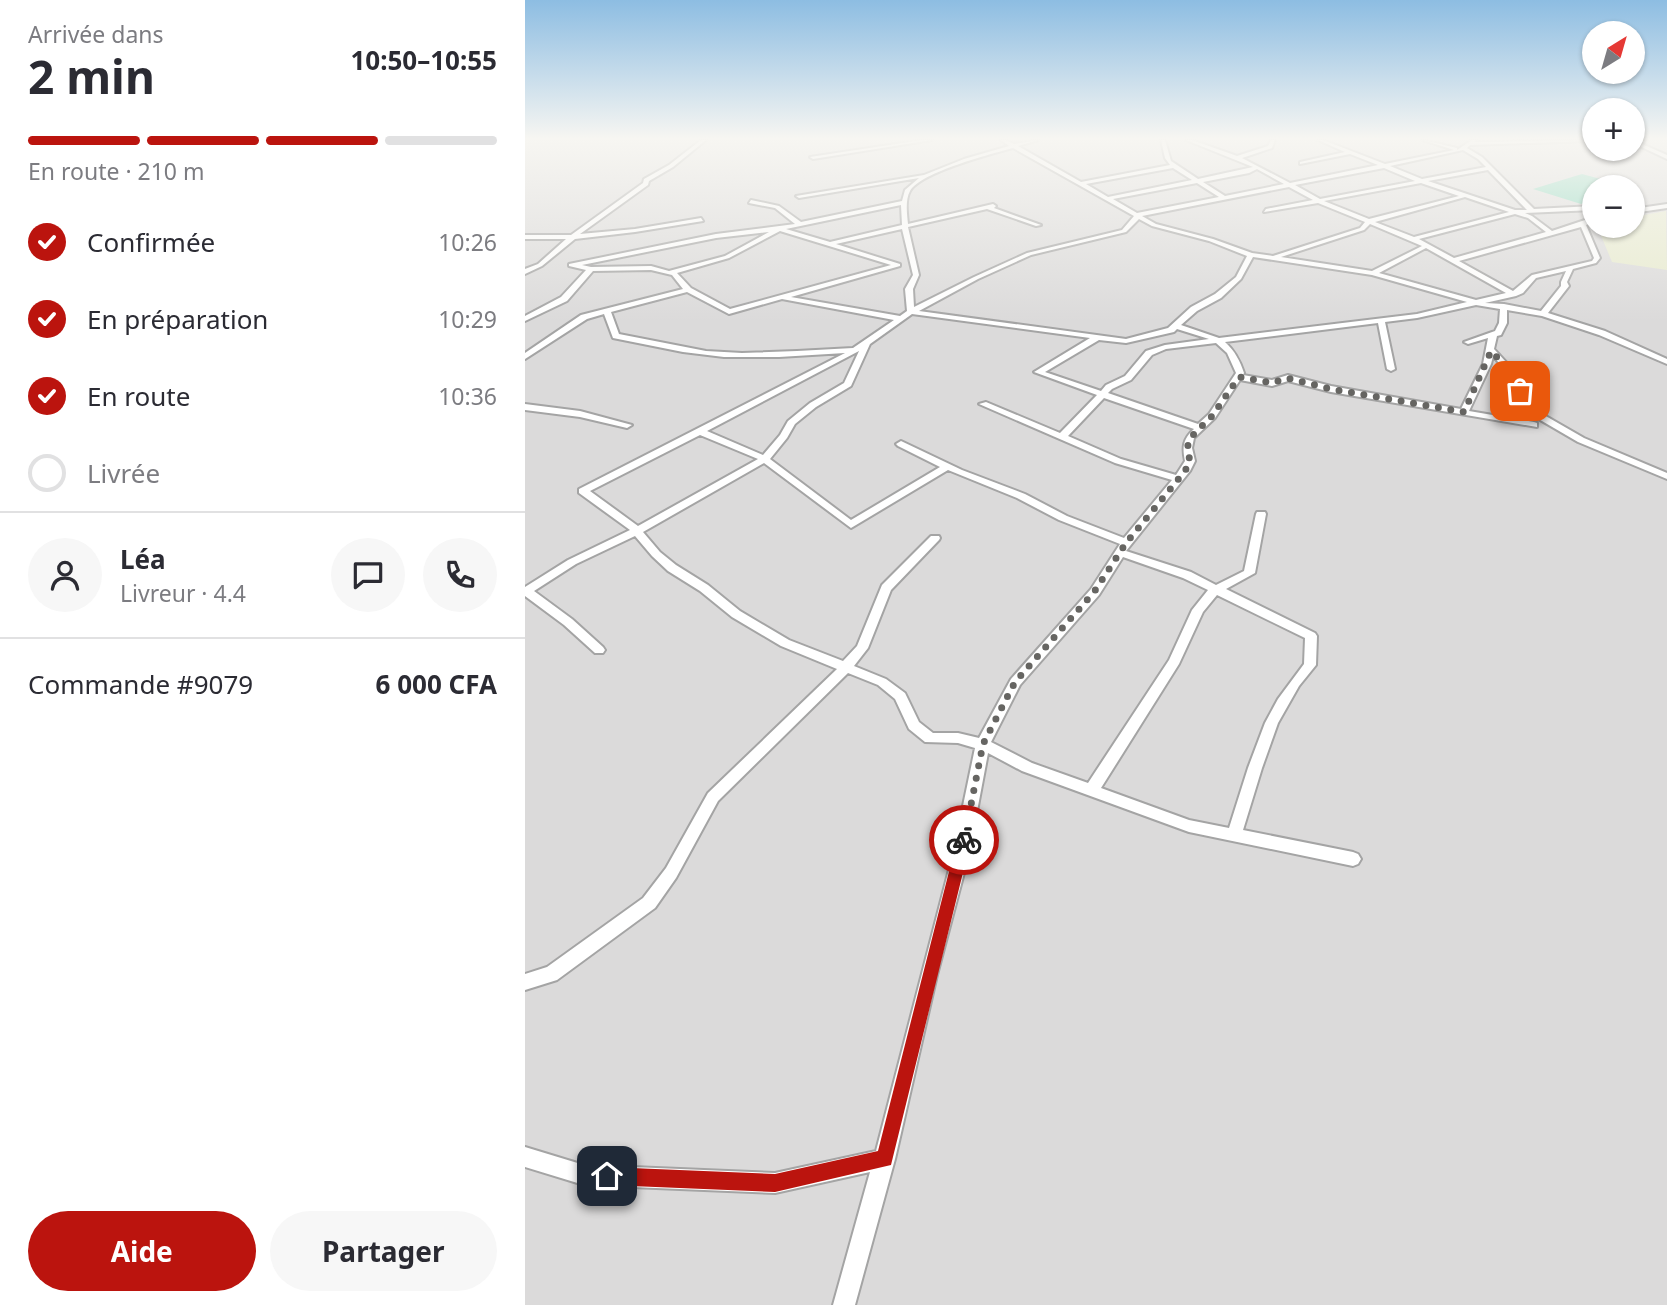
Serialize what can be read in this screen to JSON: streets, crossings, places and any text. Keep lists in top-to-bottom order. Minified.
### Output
{"north":"top right","page":{"heading":["2 min","Arrivée dans","10:50–10:55"],"panel":["Léa","Livreur · 4.4","Commande #9079","6 000 CFA"],"map_buttons":["+","−"],"bar":"En route · 210 m","list":[["Confirmée","10:26"],["En préparation","10:29"],["En route","10:36"],"Livrée"],"buttons":["Aide","Partager"]}}
